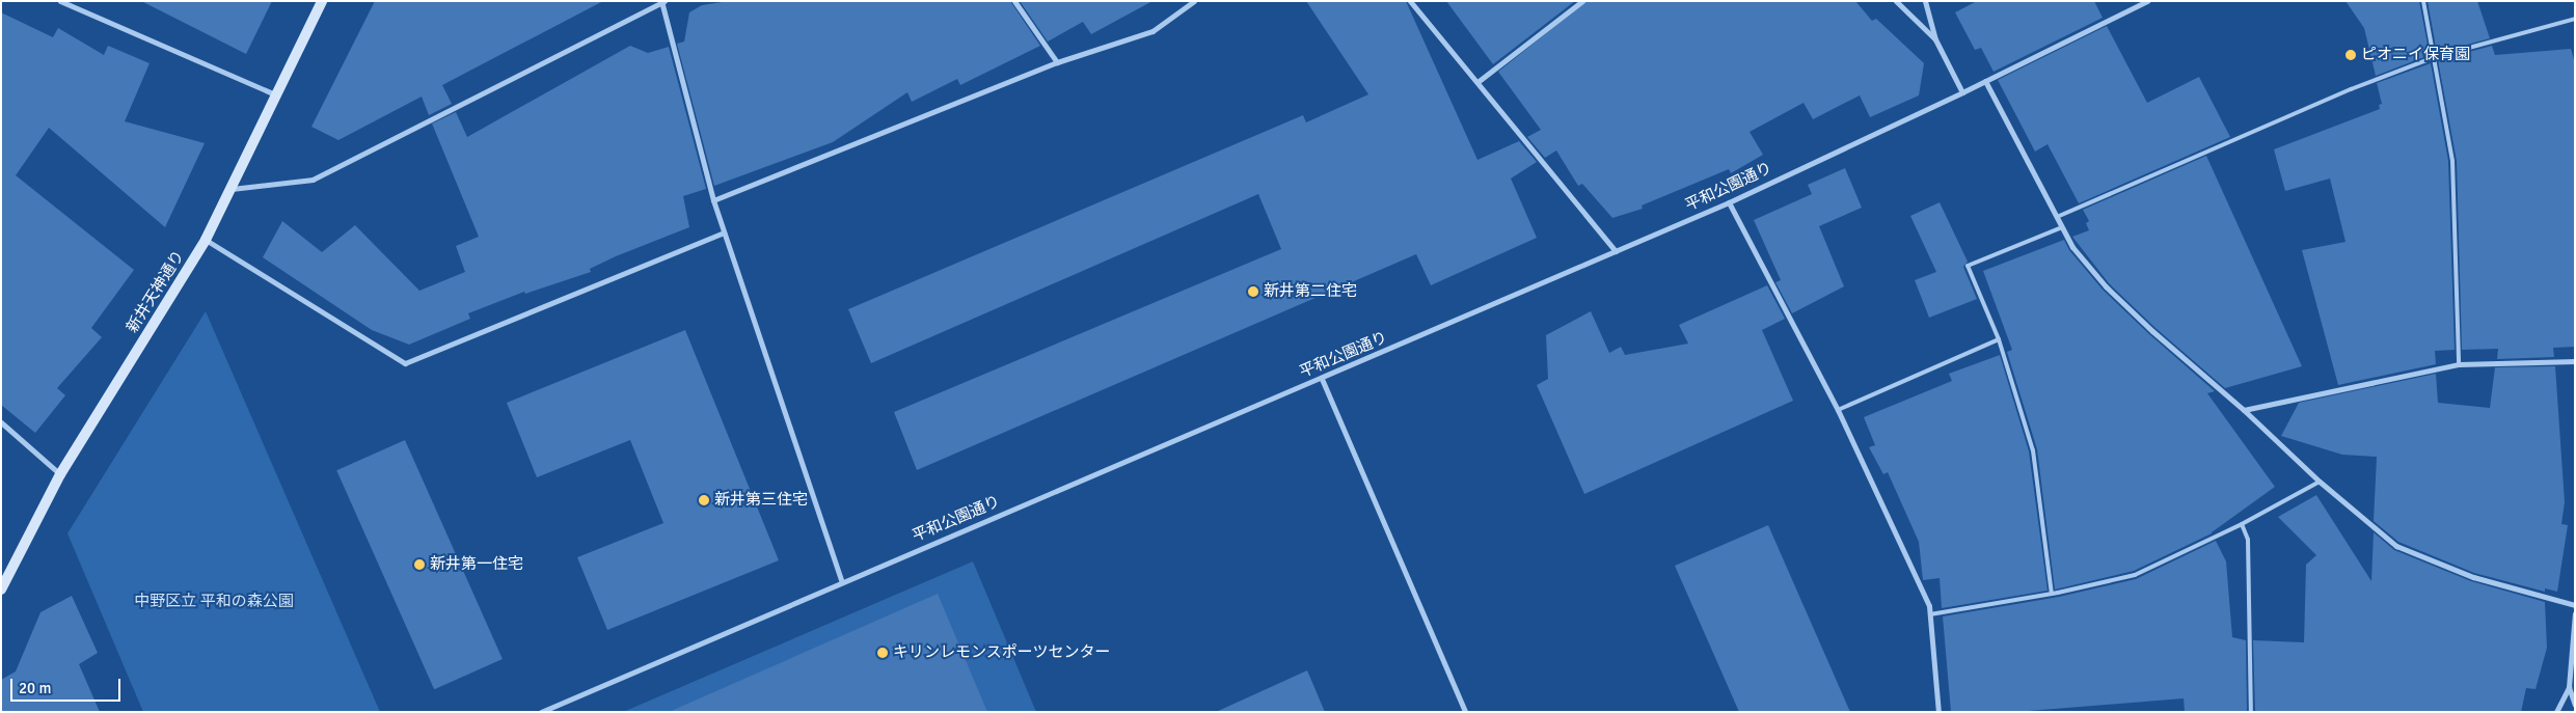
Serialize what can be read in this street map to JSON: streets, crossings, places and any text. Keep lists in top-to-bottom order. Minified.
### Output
{"streets":{"street":["平和公園通り","新井天神通り"]},"parks":["中野区立 平和の森公園"],"places":["ピオニイ保育園","新井第二住宅","新井第三住宅","新井第一住宅","キリンレモンスポーツセンター"],"scale_bar":"20 m"}
